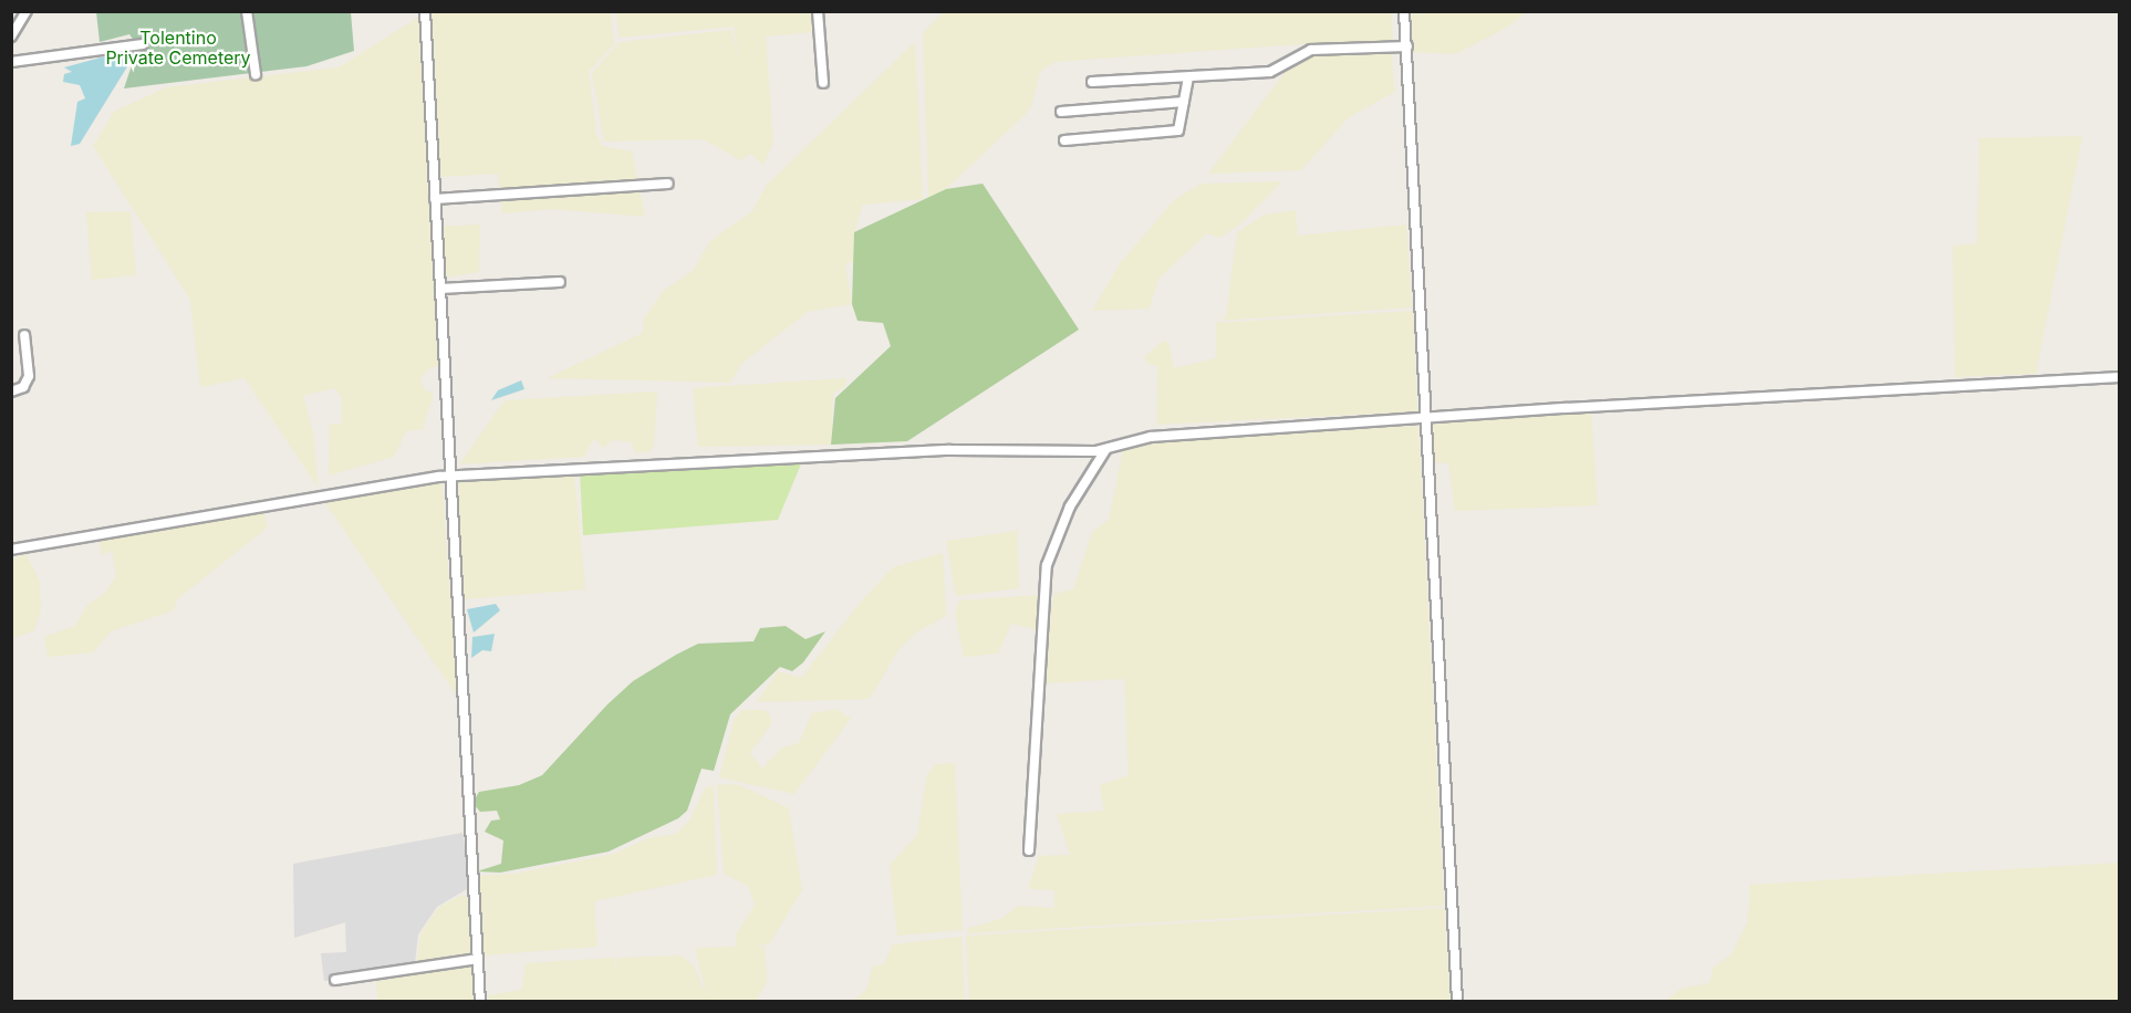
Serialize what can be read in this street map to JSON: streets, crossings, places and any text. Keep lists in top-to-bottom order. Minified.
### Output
{"parks":["Tolentino Private Cemetery"]}
